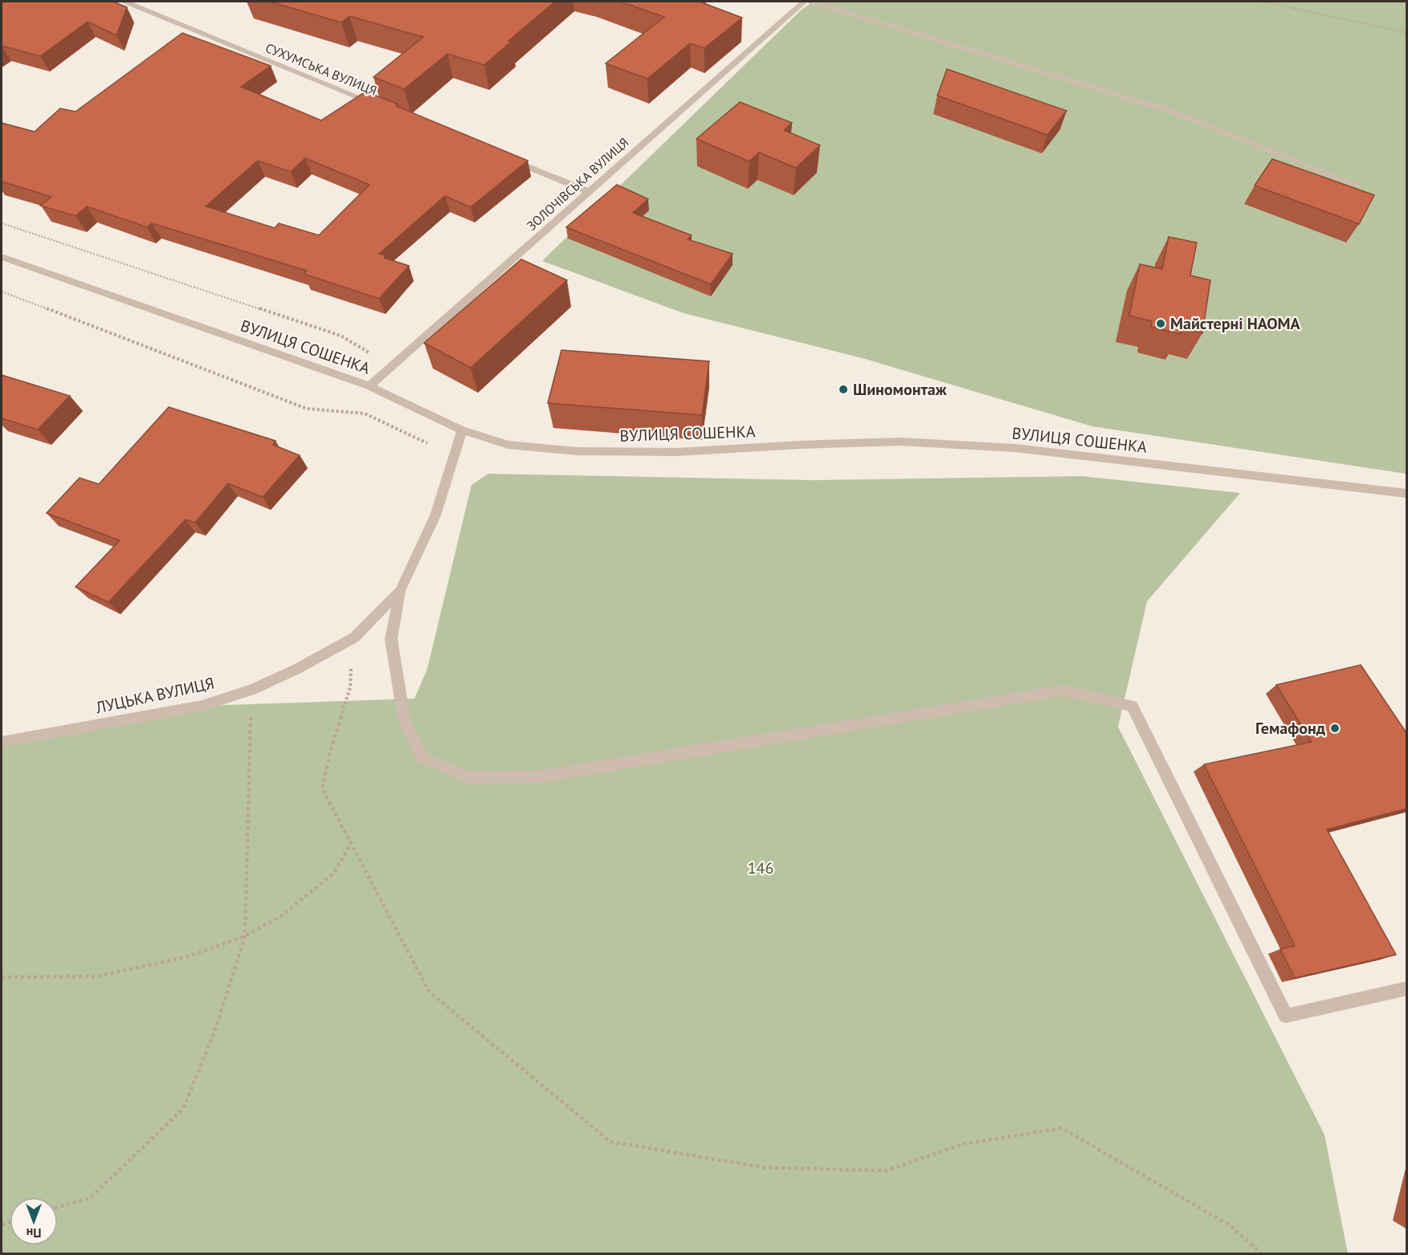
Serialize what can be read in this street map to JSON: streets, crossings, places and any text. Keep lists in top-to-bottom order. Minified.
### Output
{"streets":{"street":["СУХУМСЬКА ВУЛИЦЯ","ЗОЛОЧІВСЬКА ВУЛИЦЯ","ВУЛИЦЯ СОШЕНКА","ЛУЦЬКА ВУЛИЦЯ"]},"crossings":[["ЗОЛОЧІВСЬКА ВУЛИЦЯ","ВУЛИЦЯ СОШЕНКА"],["ВУЛИЦЯ СОШЕНКА","ЛУЦЬКА ВУЛИЦЯ"]],"parks":["146"],"places":["Майстерні НАОМА","Шиномонтаж","Гемафонд"],"north":"bottom"}
